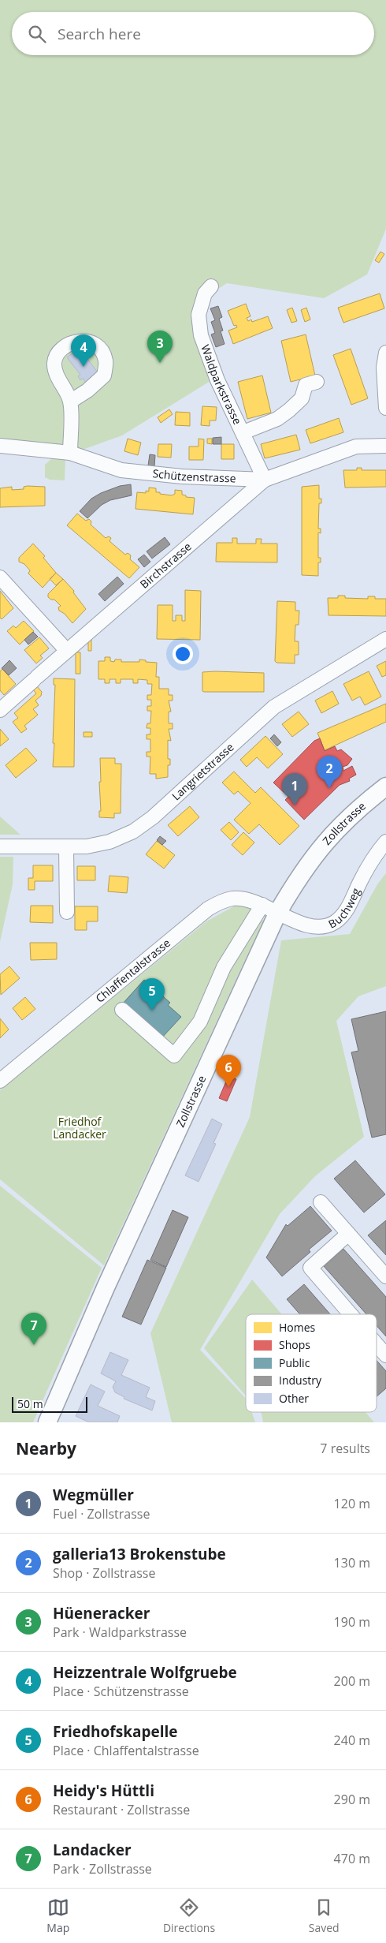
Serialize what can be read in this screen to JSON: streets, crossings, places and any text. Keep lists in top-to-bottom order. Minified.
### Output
{"streets":{"main road":["Zollstrasse"],"street":["Waldparkstrasse","Schützenstrasse","Birchstrasse","Langrietstrasse","Buchweg","Chlaffentalstrasse"]},"crossings":[["Waldparkstrasse","Schützenstrasse"],["Waldparkstrasse","Birchstrasse"],["Schützenstrasse","Birchstrasse"],["Zollstrasse","Buchweg"],["Zollstrasse","Chlaffentalstrasse"],["Buchweg","Chlaffentalstrasse"]],"parks":["Friedhof Landacker"],"legend":["Homes","Shops","Public","Industry","Other"],"scale_bar":"50 m","page":{"search":"Search here","pins":["3","4","2","1","5","6","7"],"scale":"50 m","heading":["Nearby","7 results"],"list":[{"mark":"1","name":"Wegmüller","note":"Fuel · Zollstrasse","value":"120 m"},{"mark":"2","name":"galleria13 Brokenstube","note":"Shop · Zollstrasse","value":"130 m"},{"mark":"3","name":"Hüeneracker","note":"Park · Waldparkstrasse","value":"190 m"},{"mark":"4","name":"Heizzentrale Wolfgruebe","note":"Place · Schützenstrasse","value":"200 m"},{"mark":"5","name":"Friedhofskapelle","note":"Place · Chlaffentalstrasse","value":"240 m"},{"mark":"6","name":"Heidy's Hüttli","note":"Restaurant · Zollstrasse","value":"290 m"},{"mark":"7","name":"Landacker","note":"Park · Zollstrasse","value":"470 m"}],"nav":["Map","Directions","Saved"]}}
